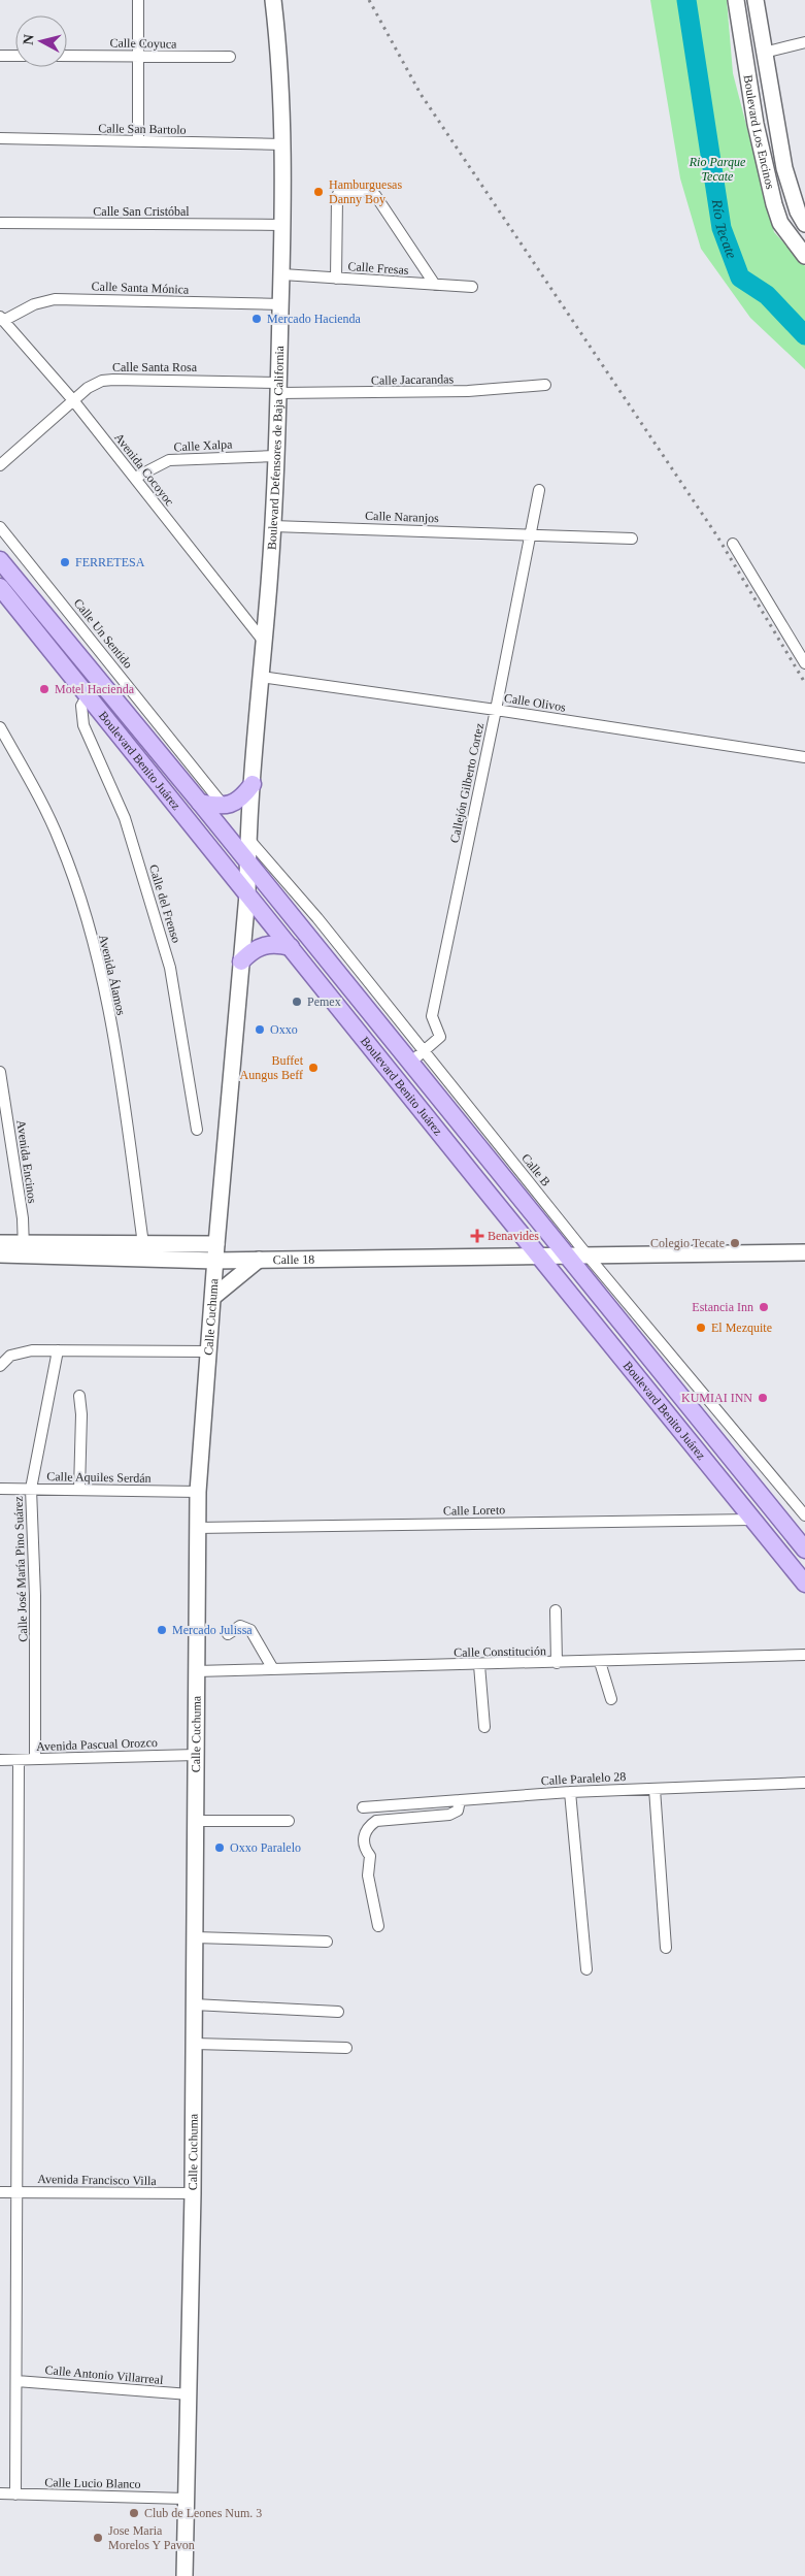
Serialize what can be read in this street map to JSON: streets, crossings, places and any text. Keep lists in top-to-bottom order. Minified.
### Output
{"streets":{"main road":["Boulevard Benito Juárez"],"street":["Calle Coyuca","Calle San Bartolo","Boulevard Los Encinos","Calle San Cristóbal","Calle Fresas","Calle Santa Mónica","Calle Santa Rosa","Calle Jacarandas","Calle Xalpa","Boulevard Defensores de Baja California","Avenida Cocoyoc","Calle Naranjos","Calle Un Sentido","Calle Olivos","Callejón Gilberto Cortez","Calle del Frenso","Avenida Álamos","Avenida Encinos","Calle B","Calle 18","Calle Cuchuma","Calle Aquiles Serdán","Calle Loreto","Calle José María Pino Suárez","Calle Constitución","Avenida Pascual Orozco","Calle Paralelo 28","Avenida Francisco Villa","Calle Antonio Villarreal","Calle Lucio Blanco"]},"crossings":[["Calle San Bartolo","Boulevard Defensores de Baja California"],["Calle San Cristóbal","Boulevard Defensores de Baja California"],["Calle Fresas","Boulevard Defensores de Baja California"],["Calle Santa Mónica","Boulevard Defensores de Baja California"],["Calle Santa Mónica","Avenida Cocoyoc"],["Calle Santa Rosa","Calle Jacarandas"],["Calle Santa Rosa","Boulevard Defensores de Baja California"],["Calle Santa Rosa","Avenida Cocoyoc"],["Calle Jacarandas","Boulevard Defensores de Baja California"],["Calle Xalpa","Boulevard Defensores de Baja California"],["Calle Xalpa","Avenida Cocoyoc"],["Boulevard Defensores de Baja California","Avenida Cocoyoc"],["Boulevard Defensores de Baja California","Calle Naranjos"],["Boulevard Defensores de Baja California","Calle Olivos"],["Boulevard Defensores de Baja California","Boulevard Benito Juárez"],["Boulevard Defensores de Baja California","Calle B"],["Boulevard Defensores de Baja California","Calle Cuchuma"],["Calle Naranjos","Callejón Gilberto Cortez"],["Calle Olivos","Callejón Gilberto Cortez"],["Boulevard Benito Juárez","Calle del Frenso"],["Boulevard Benito Juárez","Calle 18"],["Boulevard Benito Juárez","Calle Cuchuma"],["Boulevard Benito Juárez","Calle Loreto"],["Callejón Gilberto Cortez","Calle B"],["Avenida Álamos","Calle 18"],["Avenida Encinos","Calle 18"],["Calle B","Calle 18"],["Calle 18","Calle Cuchuma"],["Calle Cuchuma","Calle Aquiles Serdán"],["Calle Cuchuma","Calle Loreto"],["Calle Cuchuma","Calle Constitución"],["Calle Cuchuma","Avenida Pascual Orozco"],["Calle Cuchuma","Avenida Francisco Villa"],["Calle Cuchuma","Calle Antonio Villarreal"],["Calle Cuchuma","Calle Lucio Blanco"],["Calle Aquiles Serdán","Calle José María Pino Suárez"],["Calle José María Pino Suárez","Avenida Pascual Orozco"]],"water":["Río Tecate"],"parks":["Rio Parque Tecate"],"places":{"other":["Hamburguesas Danny Boy","Mercado Hacienda","FERRETESA","Motel Hacienda","Pemex","Oxxo","Buffet Aungus Beff","Colegio Tecate","Estancia Inn","El Mezquite","KUMIAI INN","Mercado Julissa","Oxxo Paralelo","Club de Leones Num. 3","Jose Maria Morelos Y Pavon"],"health":["Benavides"]},"north":"left"}
